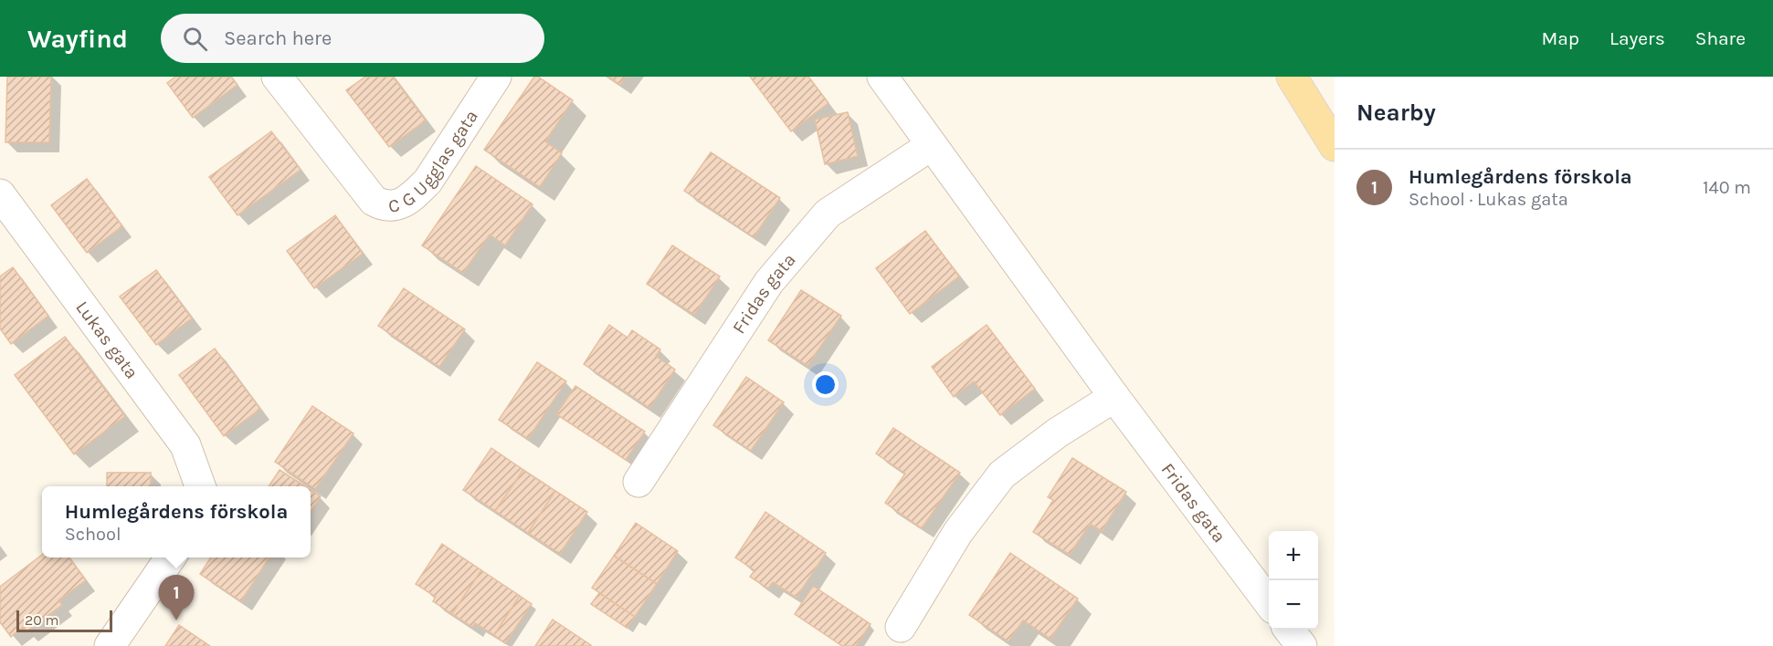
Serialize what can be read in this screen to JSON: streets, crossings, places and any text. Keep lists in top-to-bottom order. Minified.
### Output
{"streets":{"street":["C G Ugglas gata","Fridas gata","Lukas gata"]},"scale_bar":"20 m","page":{"header":"Wayfind","search":"Search here","nav":["Map","Layers","Share"],"heading":"Nearby","list":[{"mark":"1","name":"Humlegårdens förskola","note":"School · Lukas gata","value":"140 m"}],"popup":["Humlegårdens förskola","School"],"map_buttons":["+","−"],"pins":"1","scale":"20 m"}}
